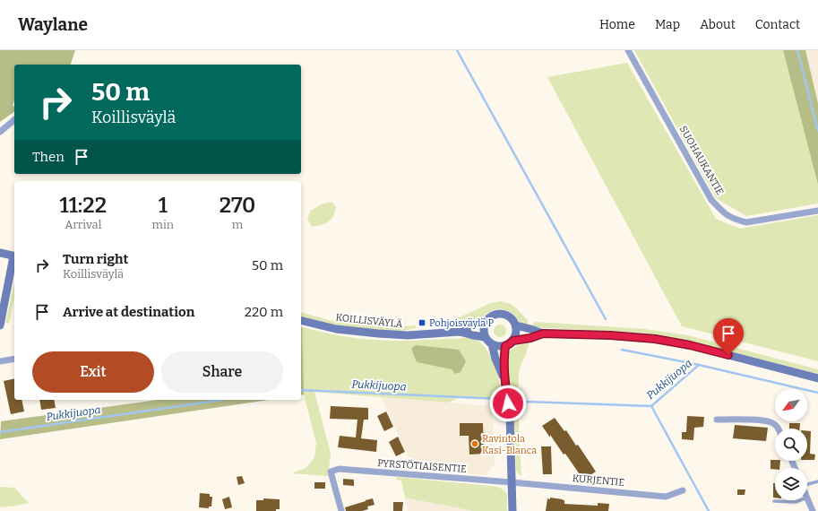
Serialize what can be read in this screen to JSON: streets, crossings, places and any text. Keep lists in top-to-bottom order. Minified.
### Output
{"streets":{"main road":["KOILLISVÄYLÄ"],"street":["SUOHAUKANTIE","PYRSTÖTIAISENTIE","KURJENTIE"]},"crossings":[["PYRSTÖTIAISENTIE","KURJENTIE"]],"water":["Pukkijuopa"],"places":{"transit":["Pohjoisväylä P"],"other":["Ravintola Kasi-Blanca"]},"north":"bottom left","page":{"header":"Waylane","nav":["Home","Map","About","Contact"],"turn":["50 m","Koillisväylä"],"then":"Then","eta":["11:22","Arrival","1","min","270","m"],"list":[{"name":"Turn right","note":"Koillisväylä","value":"50 m"},{"name":"Arrive at destination","value":"220 m"}],"buttons":["Exit","Share"]}}
